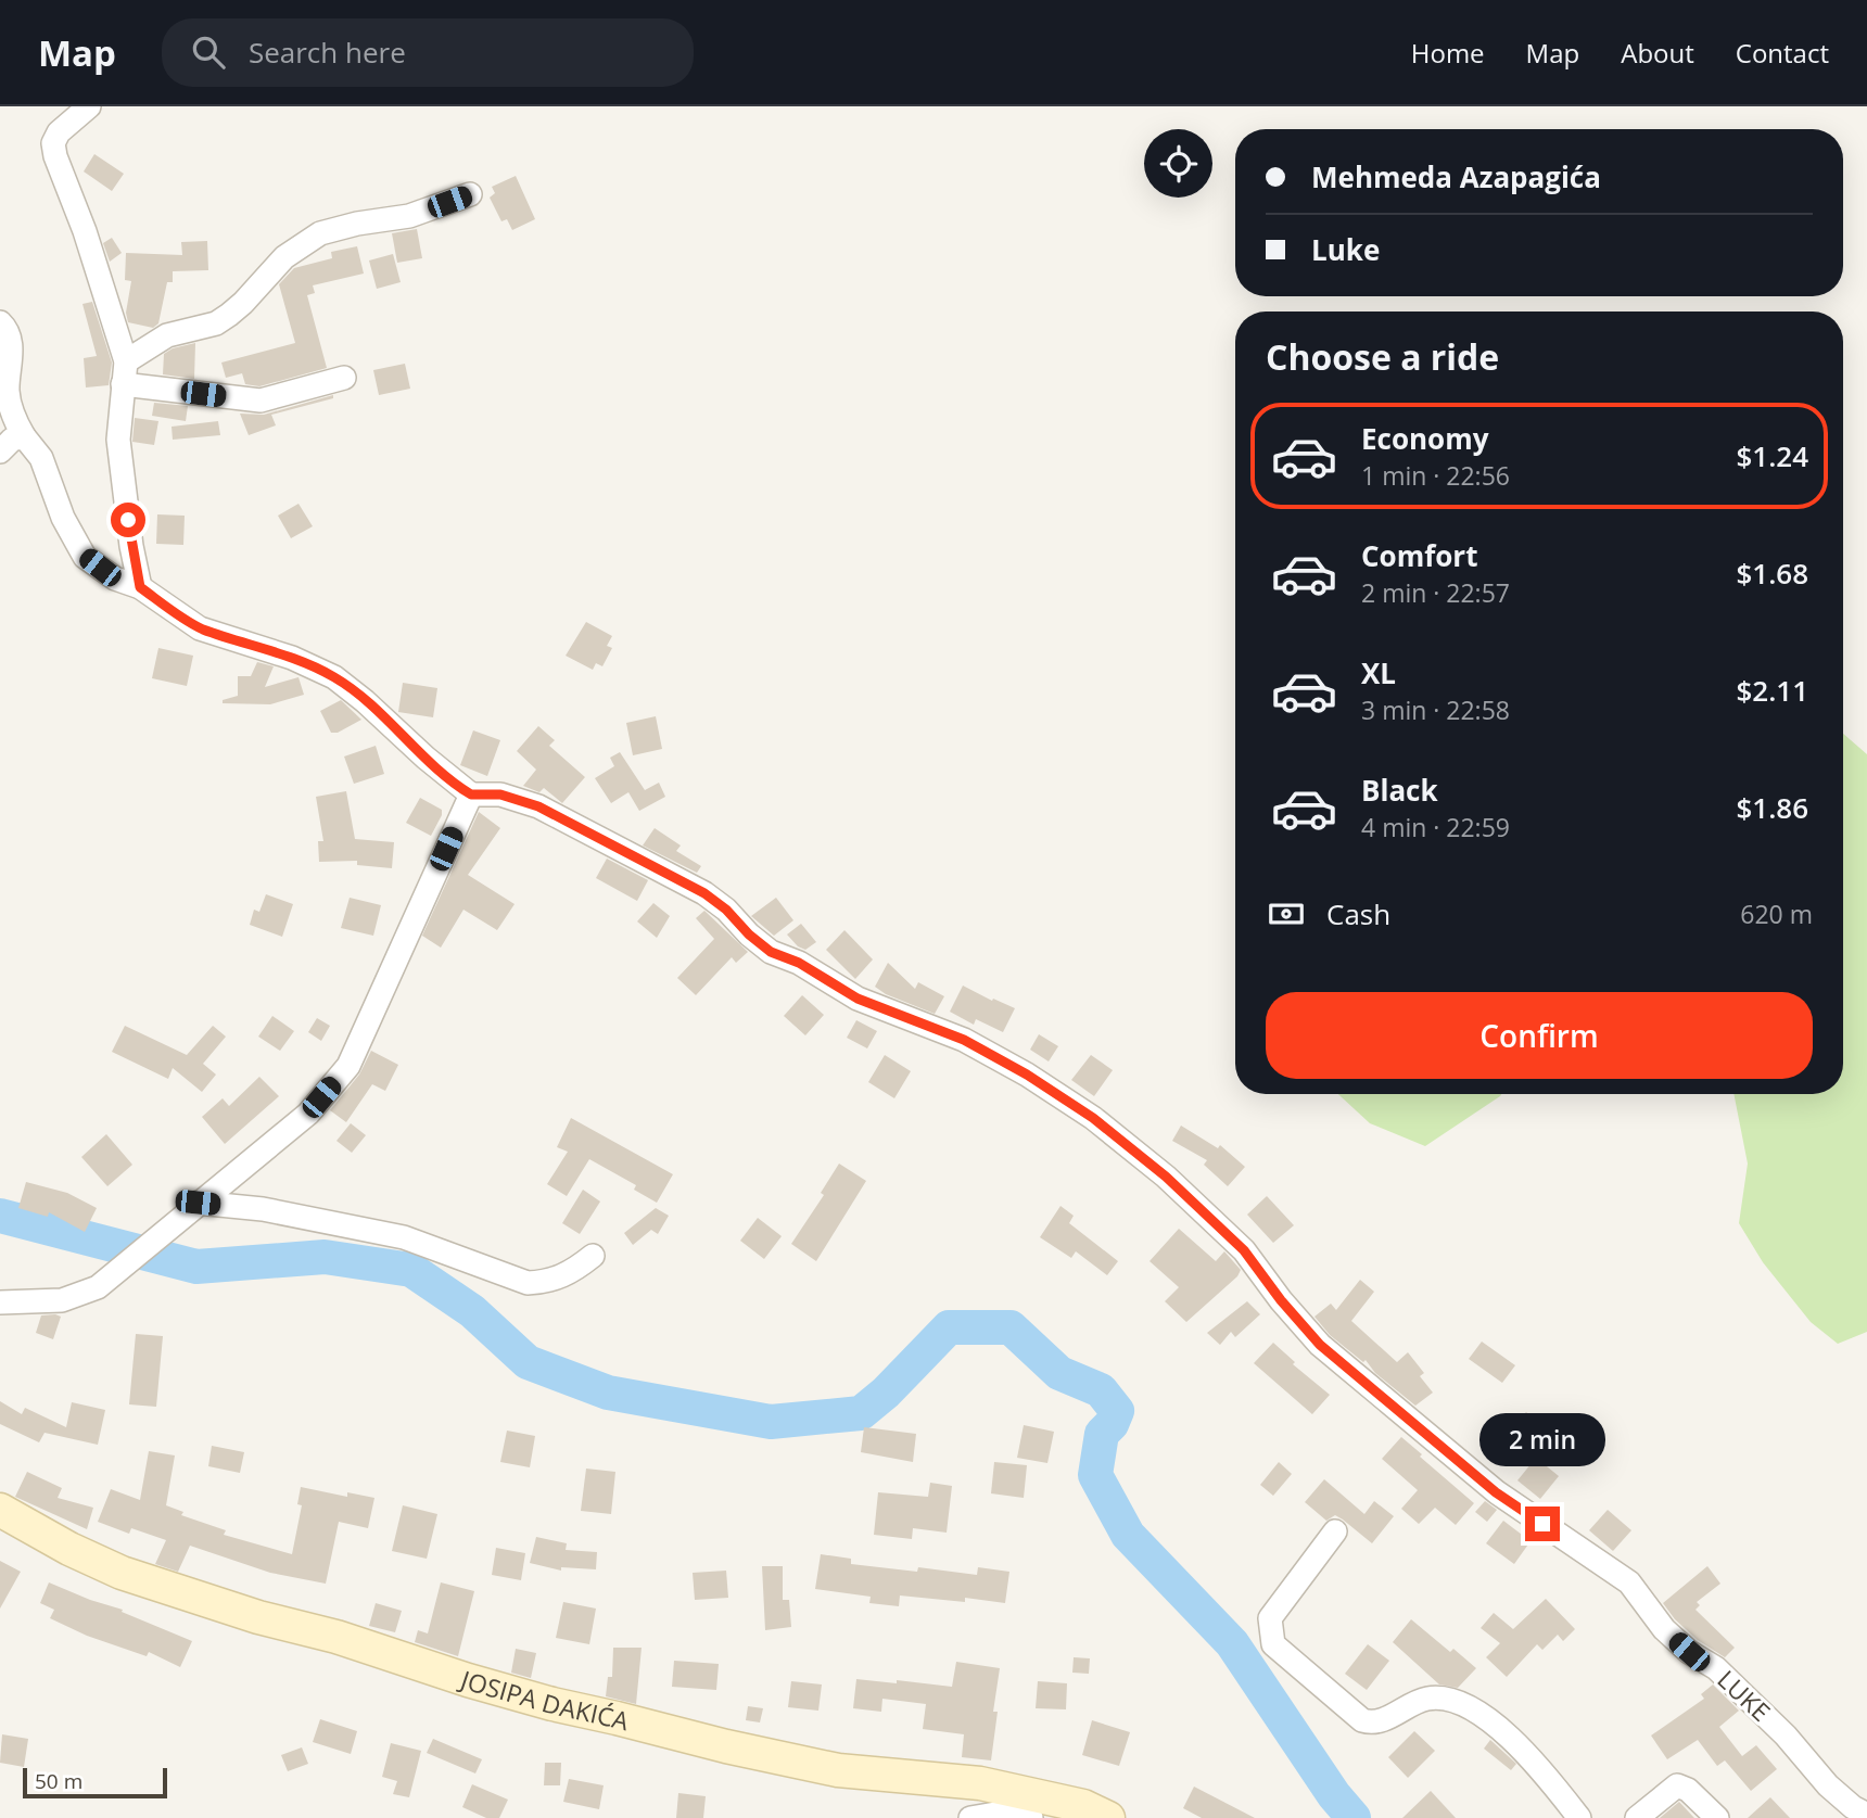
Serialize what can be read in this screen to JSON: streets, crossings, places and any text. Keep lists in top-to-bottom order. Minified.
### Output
{"streets":{"main road":["JOSIPA DAKIĆA"],"street":["LUKE"]},"scale_bar":"50 m","page":{"header":"Map","search":"Search here","nav":["Home","Map","About","Contact"],"banner":["Mehmeda Azapagića","Luke"],"heading":"Choose a ride","list":[{"name":"Economy","note":"1 min · 22:56","value":"$1.24"},{"name":"Comfort","note":"2 min · 22:57","value":"$1.68"},{"name":"XL","note":"3 min · 22:58","value":"$2.11"},{"name":"Black","note":"4 min · 22:59","value":"$1.86"}],"pay":["Cash","620 m"],"buttons":"Confirm","bubble":"2 min","scale":"50 m"}}
